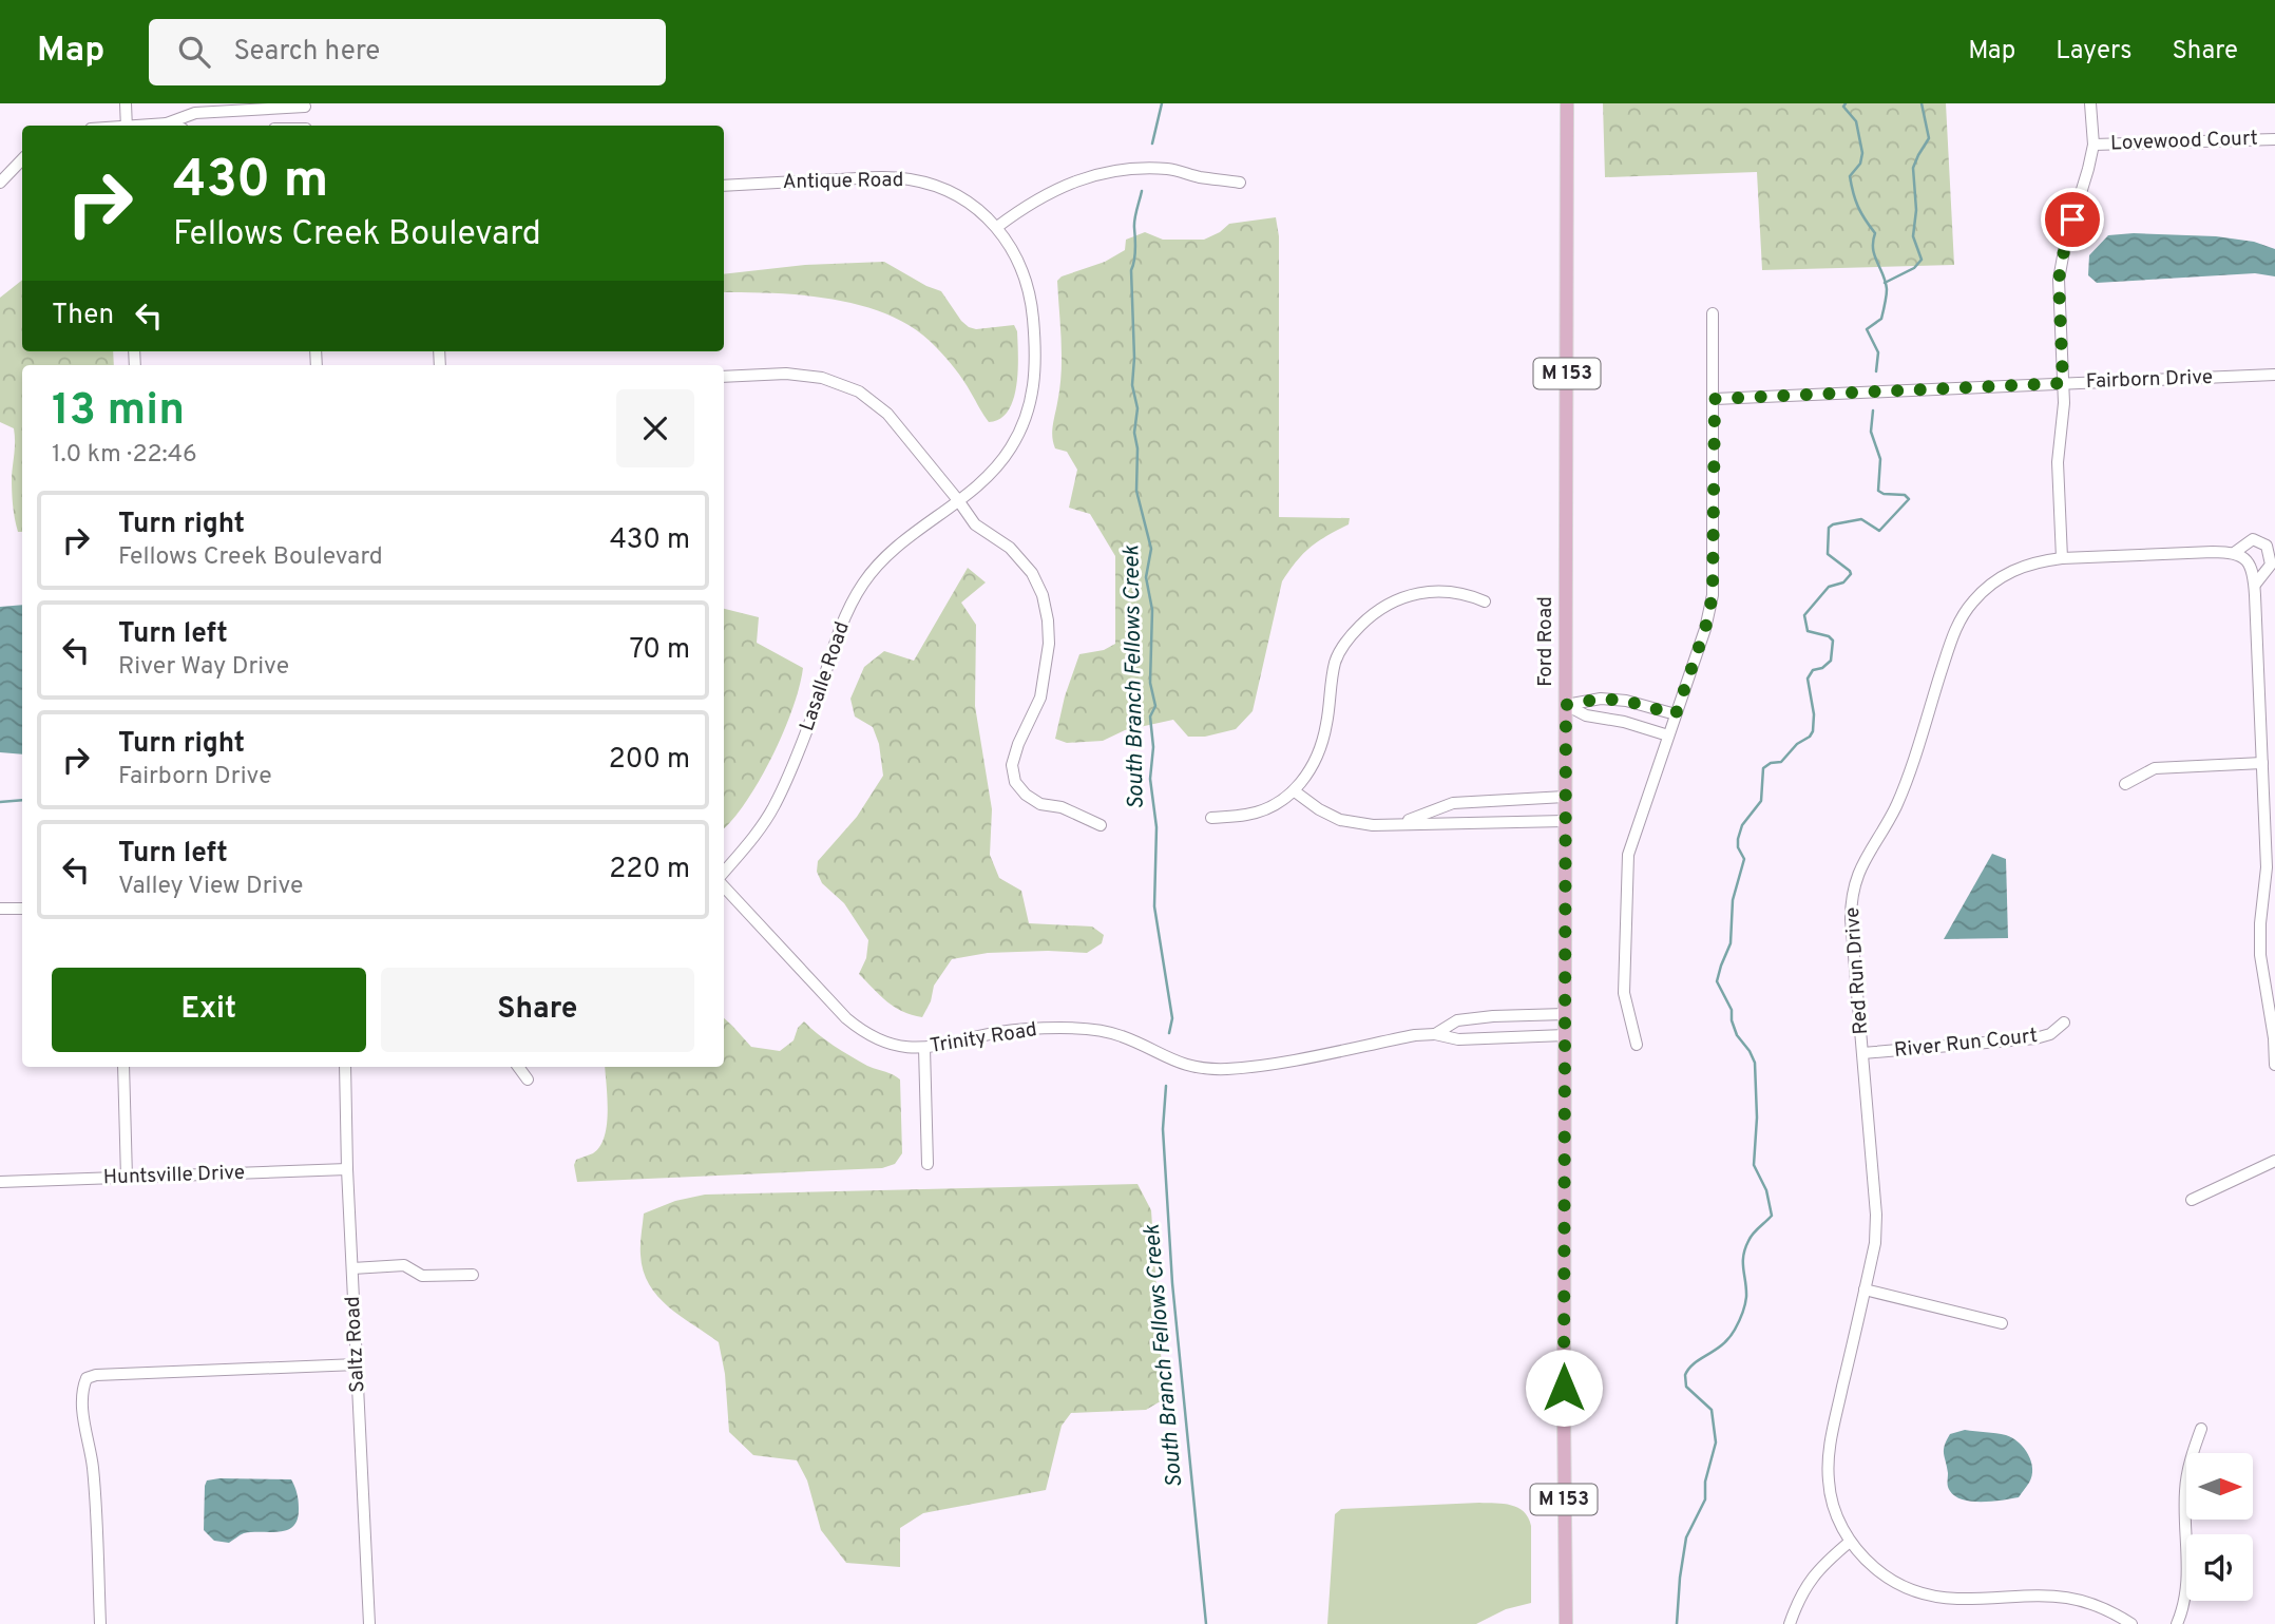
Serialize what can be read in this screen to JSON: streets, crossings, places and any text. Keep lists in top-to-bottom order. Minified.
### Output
{"streets":{"main road":["M 153","Ford Road"],"street":["Lovewood Court","Antique Road","Fairborn Drive","Lasalle Road","Red Run Drive","Trinity Road","River Run Court","Huntsville Drive","Saltz Road"]},"crossings":[["Antique Road","Lasalle Road"],["Ford Road","Trinity Road"],["Red Run Drive","River Run Court"],["Huntsville Drive","Saltz Road"]],"water":["South Branch Fellows Creek"],"north":"right","page":{"header":"Map","search":"Search here","nav":["Map","Layers","Share"],"turn":["430 m","Fellows Creek Boulevard"],"then":"Then","heading":["13 min","1.0 km · 22:46"],"list":[{"name":"Turn right","note":"Fellows Creek Boulevard","value":"430 m"},{"name":"Turn left","note":"River Way Drive","value":"70 m"},{"name":"Turn right","note":"Fairborn Drive","value":"200 m"},{"name":"Turn left","note":"Valley View Drive","value":"220 m"}],"buttons":["Exit","Share"]}}
